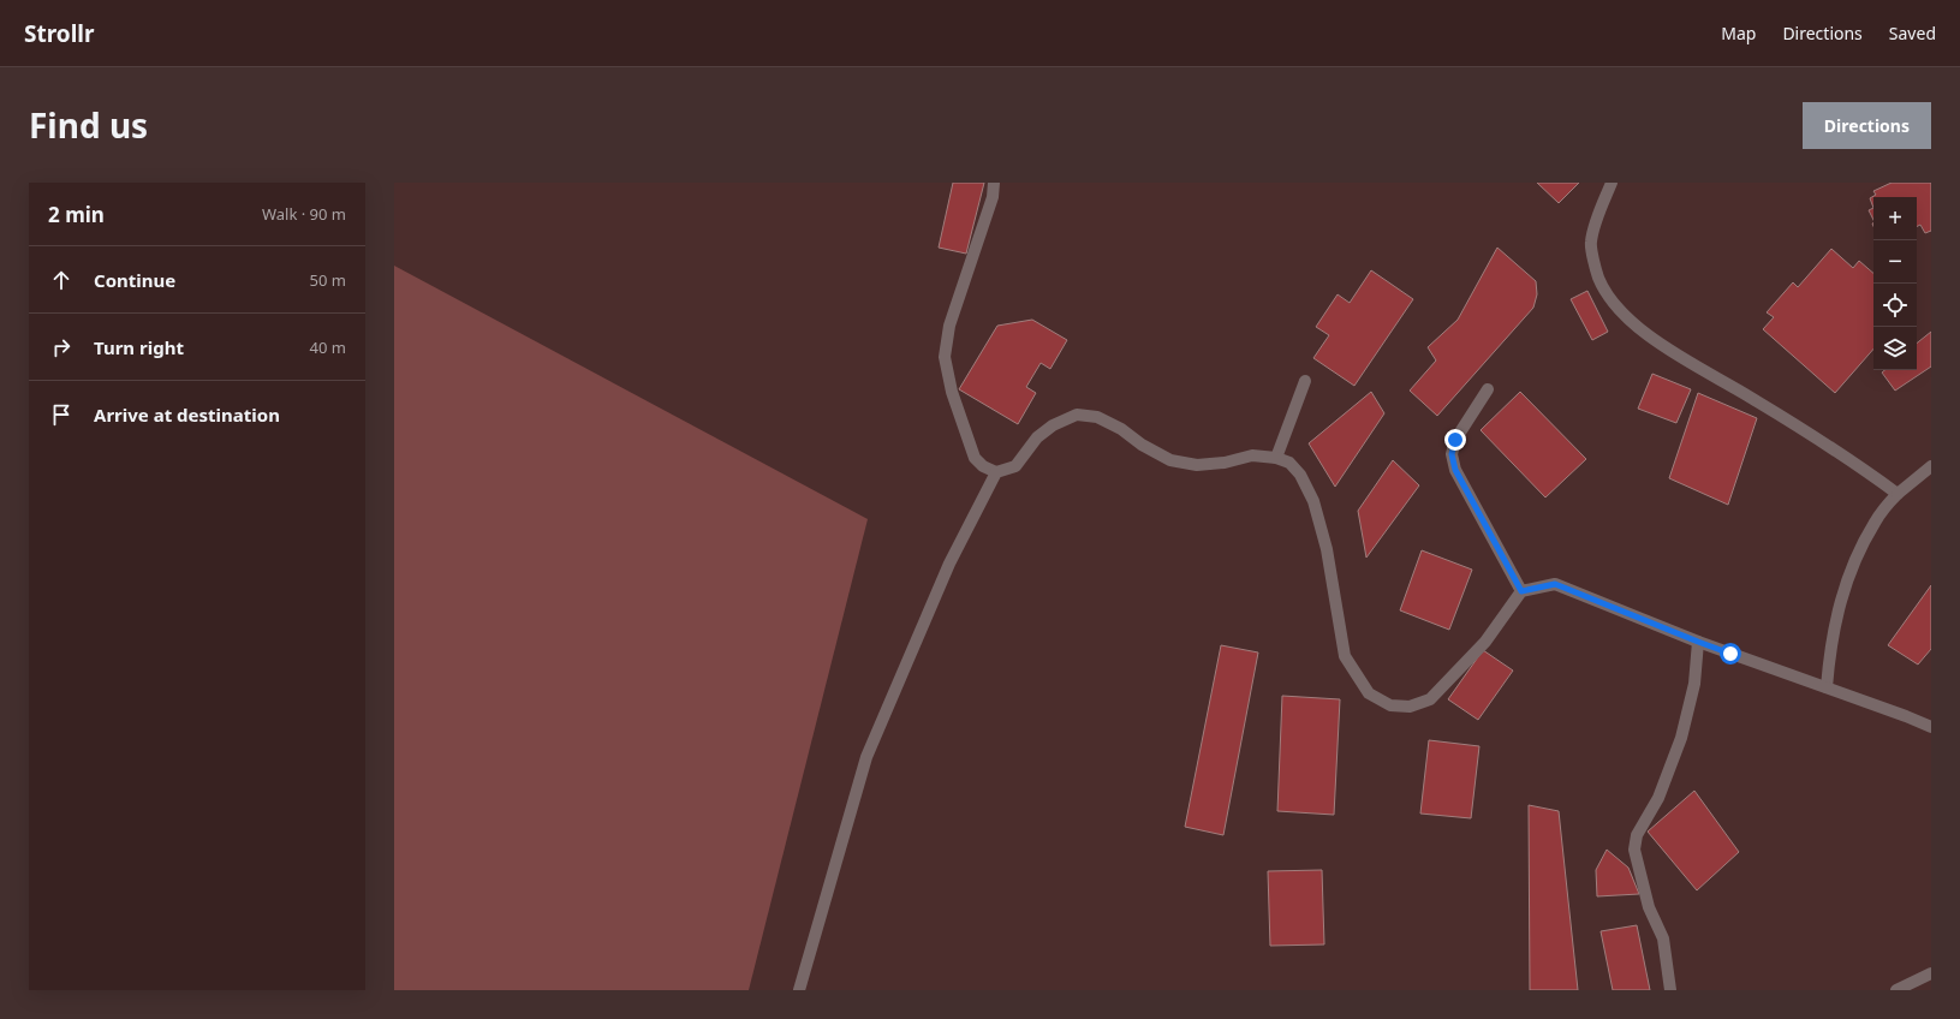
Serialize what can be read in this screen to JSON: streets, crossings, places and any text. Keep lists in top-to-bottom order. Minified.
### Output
{"page":{"header":"Strollr","nav":["Map","Directions","Saved"],"title":"Find us","buttons":"Directions","heading":["2 min","Walk · 90 m"],"map_buttons":["+","−"],"list":[["Continue","50 m"],["Turn right","40 m"],"Arrive at destination"]}}
